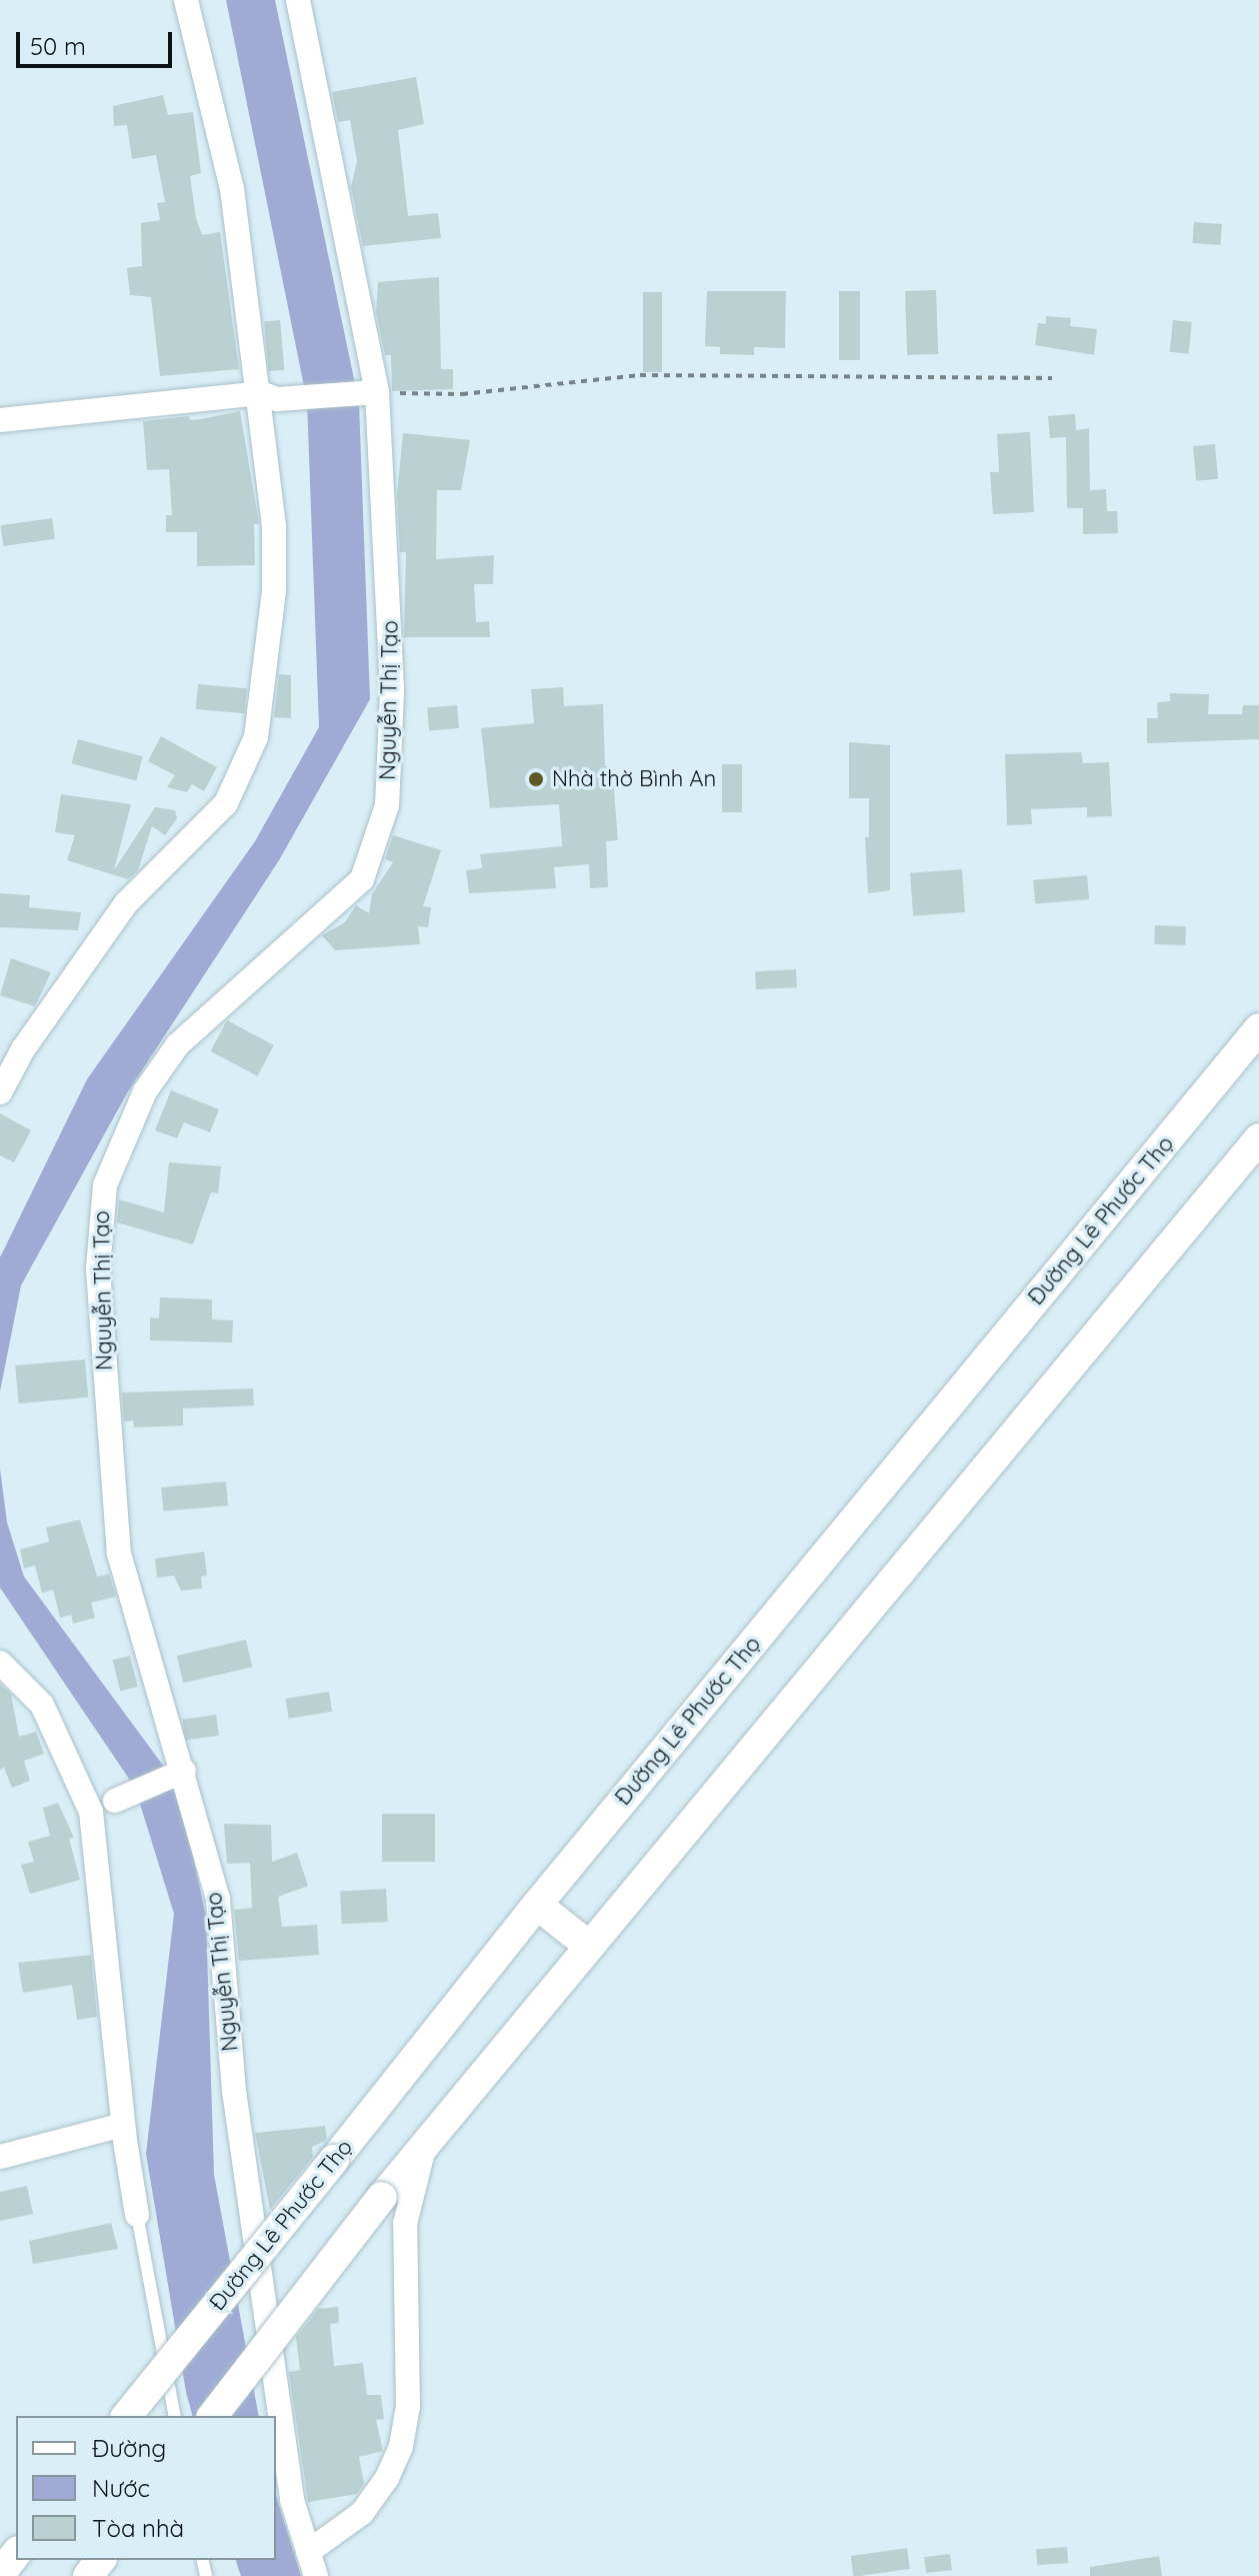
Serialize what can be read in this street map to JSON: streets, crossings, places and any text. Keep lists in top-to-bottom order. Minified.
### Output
{"streets":{"street":["Nguyễn Thị Tạo","Đường Lê Phước Thọ"]},"places":["Nhà thờ Bình An"],"legend":["Đường","Nước","Tòa nhà"],"scale_bar":"50 m"}
